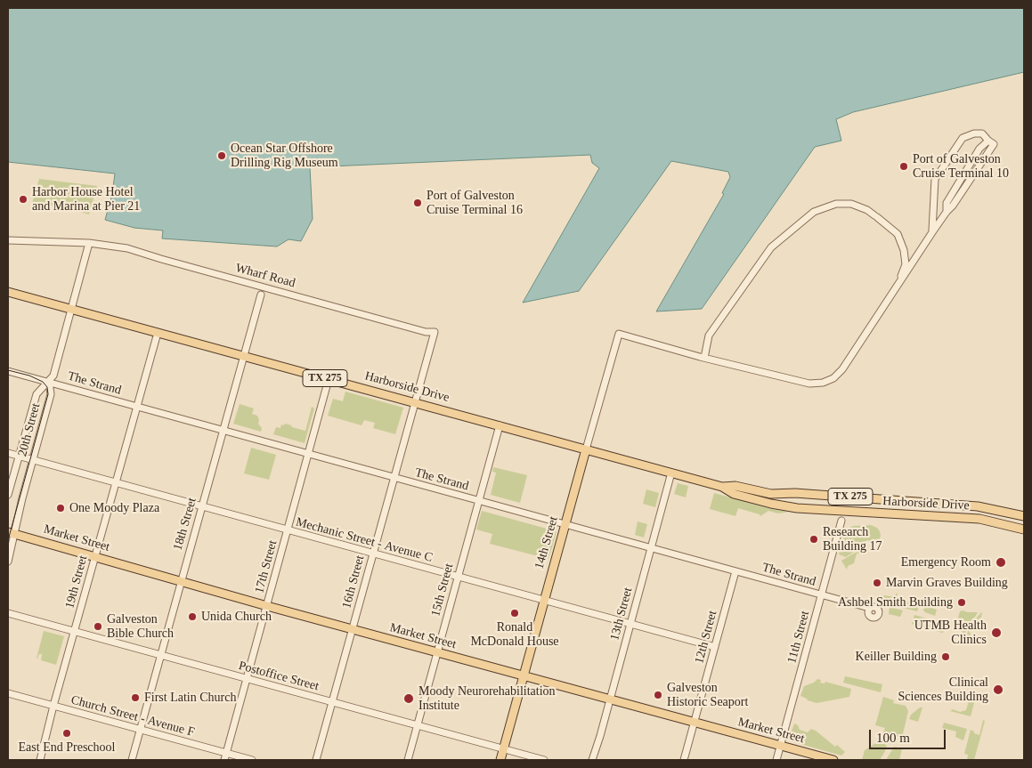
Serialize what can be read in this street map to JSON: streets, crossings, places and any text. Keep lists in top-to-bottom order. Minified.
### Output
{"streets":{"main road":["TX 275","Harborside Drive","Market Street","14th Street"],"street":["Wharf Road","The Strand","20th Street","18th Street","Mechanic Street - Avenue C","17th Street","19th Street","16th Street","15th Street","13th Street","12th Street","11th Street","Postoffice Street","Church Street - Avenue F"]},"crossings":[["Wharf Road","20th Street"],["Wharf Road","16th Street"],["The Strand","20th Street"],["The Strand","18th Street"],["The Strand","14th Street"],["The Strand","17th Street"],["The Strand","19th Street"],["The Strand","16th Street"],["The Strand","15th Street"],["The Strand","13th Street"],["The Strand","12th Street"],["The Strand","11th Street"],["Harborside Drive","20th Street"],["Harborside Drive","18th Street"],["Harborside Drive","14th Street"],["Harborside Drive","17th Street"],["Harborside Drive","19th Street"],["Harborside Drive","16th Street"],["Harborside Drive","15th Street"],["Harborside Drive","13th Street"],["20th Street","Market Street"],["20th Street","Mechanic Street - Avenue C"],["18th Street","Market Street"],["18th Street","Mechanic Street - Avenue C"],["18th Street","Postoffice Street"],["18th Street","Church Street - Avenue F"],["Market Street","14th Street"],["Market Street","17th Street"],["Market Street","19th Street"],["Market Street","16th Street"],["Market Street","15th Street"],["Market Street","13th Street"],["Market Street","12th Street"],["Market Street","11th Street"],["Mechanic Street - Avenue C","14th Street"],["Mechanic Street - Avenue C","17th Street"],["Mechanic Street - Avenue C","19th Street"],["Mechanic Street - Avenue C","16th Street"],["Mechanic Street - Avenue C","15th Street"],["Mechanic Street - Avenue C","13th Street"],["Mechanic Street - Avenue C","12th Street"],["14th Street","Postoffice Street"],["17th Street","Postoffice Street"],["17th Street","Church Street - Avenue F"],["19th Street","Postoffice Street"],["19th Street","Church Street - Avenue F"],["16th Street","Postoffice Street"],["15th Street","Postoffice Street"]],"places":["Ocean Star Offshore Drilling Rig Museum","Port of Galveston Cruise Terminal 10","Harbor House Hotel and Marina at Pier 21","Port of Galveston Cruise Terminal 16","One Moody Plaza","Research Building 17","Emergency Room","Marvin Graves Building","Ashbel Smith Building","Ronald McDonald House","Unida Church","Galveston Bible Church","UTMB Health Clinics","Keiller Building","Clinical Sciences Building","Galveston Historic Seaport","First Latin Church","Moody Neurorehabilitation Institute","East End Preschool"],"scale_bar":"100 m"}
